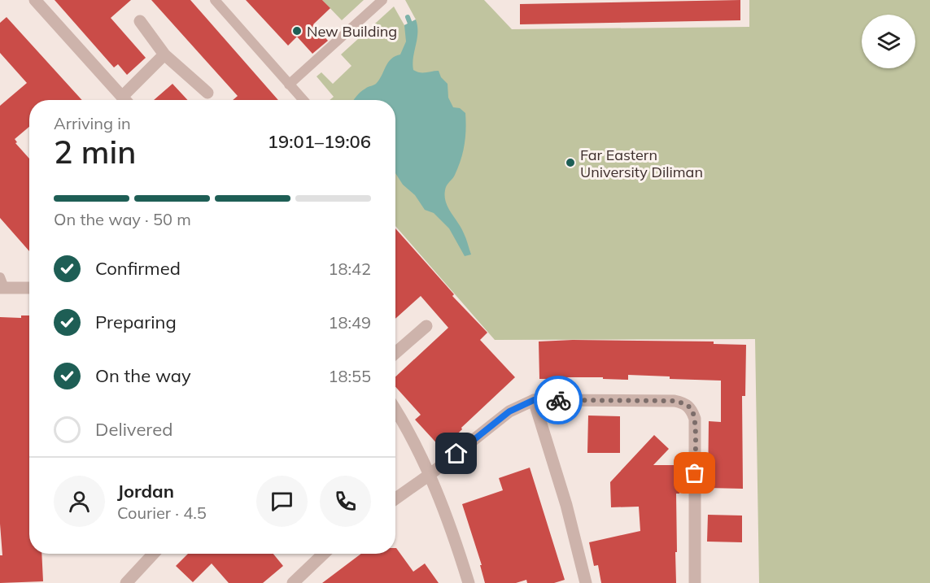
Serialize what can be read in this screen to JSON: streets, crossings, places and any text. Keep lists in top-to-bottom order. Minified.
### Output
{"places":["New Building","Far Eastern University Diliman"],"page":{"heading":["2 min","Arriving in","19:01–19:06"],"panel":["Jordan","Courier · 4.5"],"bar":"On the way · 50 m","list":[["Confirmed","18:42"],["Preparing","18:49"],["On the way","18:55"],"Delivered"]}}
